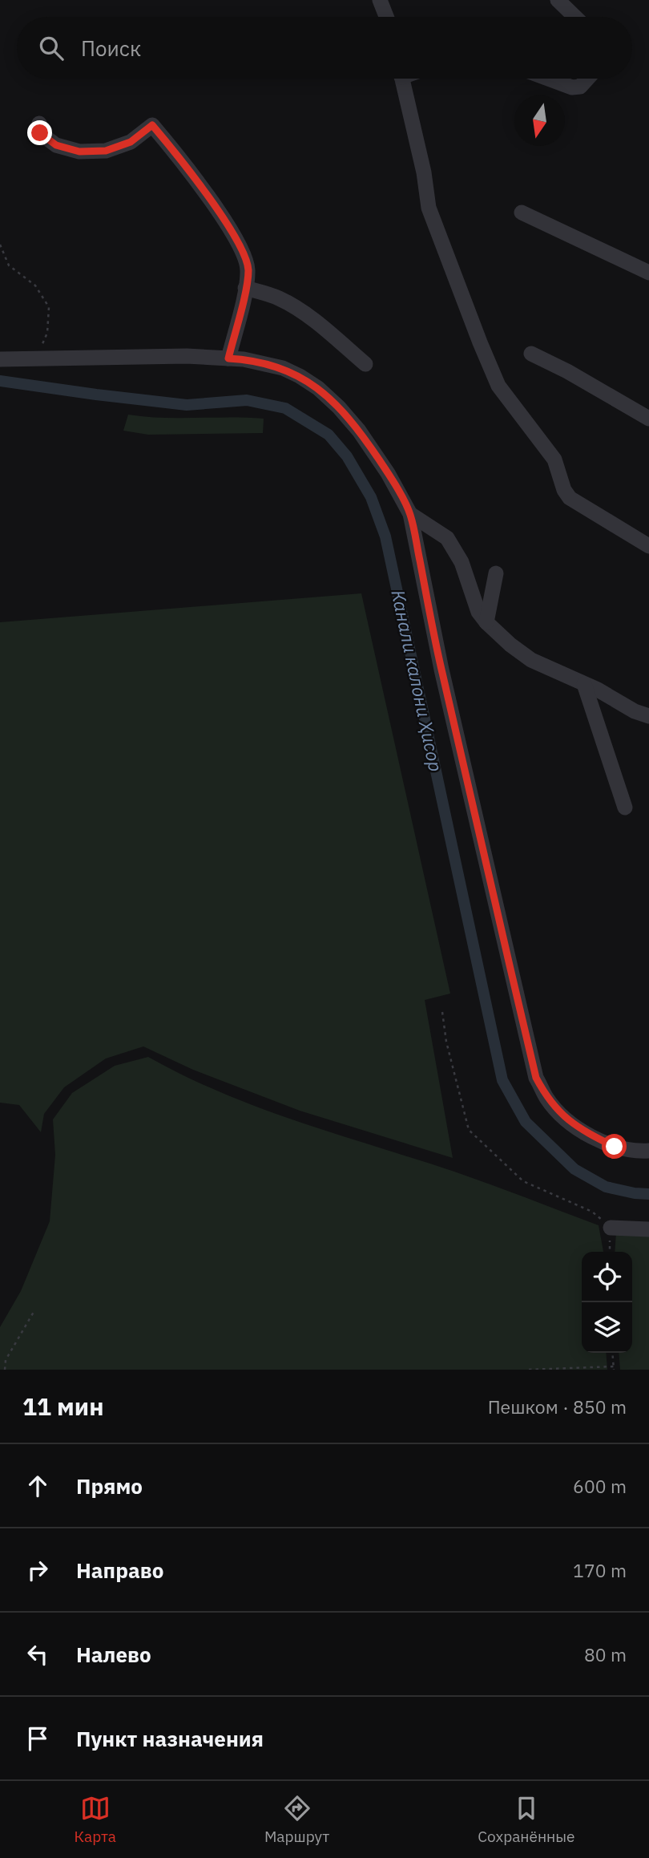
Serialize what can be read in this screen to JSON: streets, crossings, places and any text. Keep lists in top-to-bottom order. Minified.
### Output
{"water":["Канали калони Ҳисор"],"north":"bottom","page":{"search":"Поиск","heading":["11 мин","Пешком · 850 m"],"list":[["Прямо","600 m"],["Направо","170 m"],["Налево","80 m"],"Пункт назначения"],"nav":["Карта","Маршрут","Сохранённые"]}}
